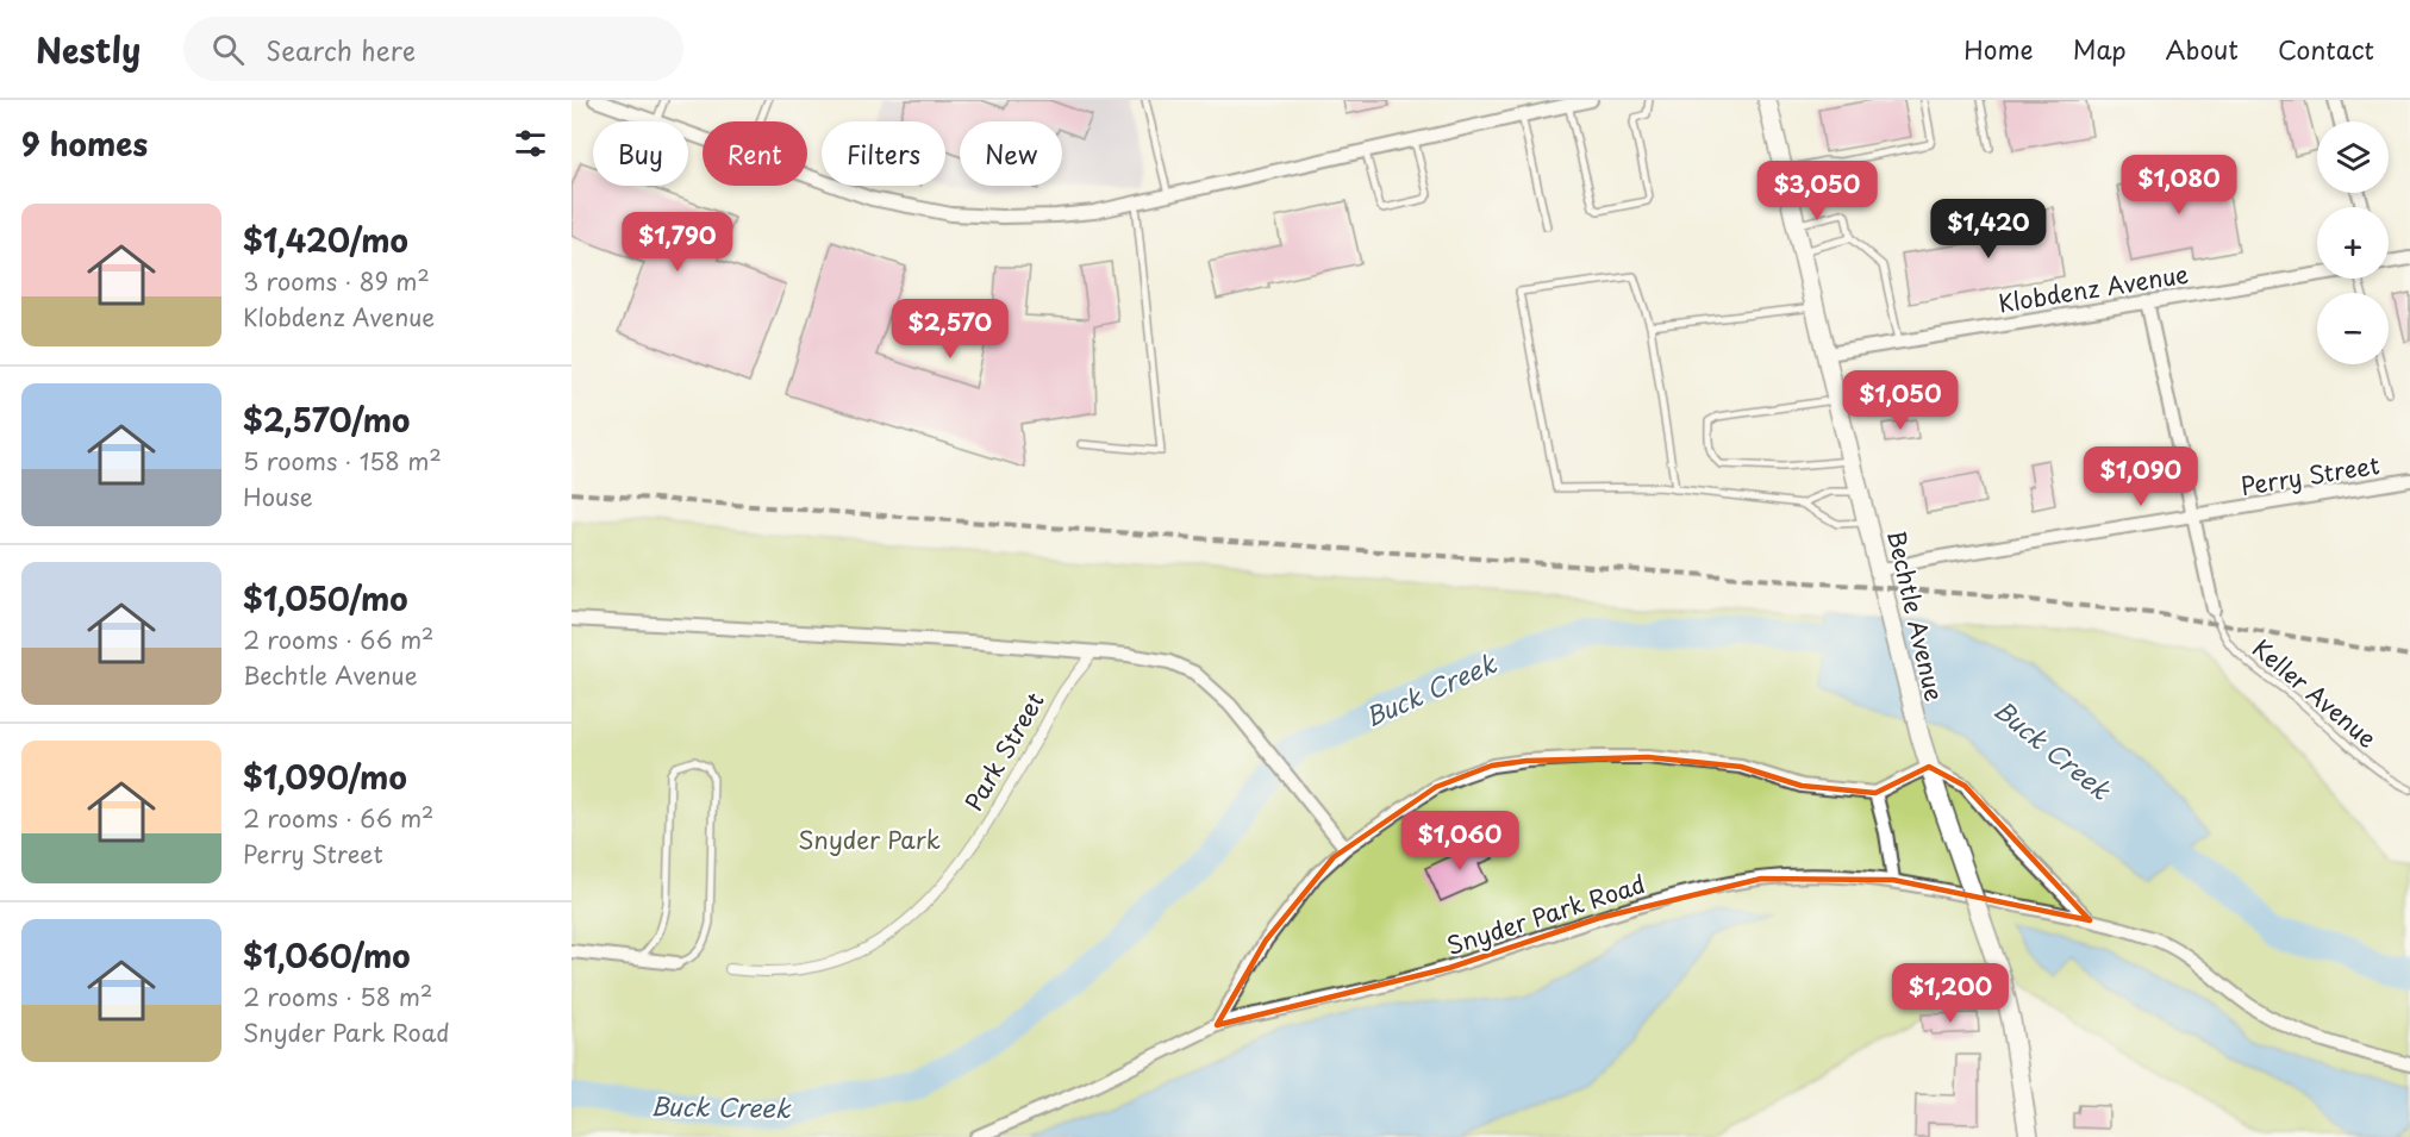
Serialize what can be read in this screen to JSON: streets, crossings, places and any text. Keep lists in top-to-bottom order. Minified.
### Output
{"streets":{"main road":["Bechtle Avenue"],"street":["Klobdenz Avenue","Perry Street","Park Street","Snyder Park Road"],"lane":["Keller Avenue"]},"crossings":[["Klobdenz Avenue","Bechtle Avenue"],["Perry Street","Bechtle Avenue"]],"water":["Buck Creek"],"parks":["Snyder Park"],"page":{"header":"Nestly","search":"Search here","nav":["Home","Map","About","Contact"],"heading":"9 homes","map_buttons":["+","−"],"chip":["Buy","Rent","Filters","New"],"price":["$1,080","$3,050","$1,420","$1,790","$2,570","$1,050","$1,090","$1,060","$1,200"],"list":[{"name":"$1,420/mo","note":"3 rooms · 89 m² · Klobdenz Avenue"},{"name":"$2,570/mo","note":"5 rooms · 158 m² · House"},{"name":"$1,050/mo","note":"2 rooms · 66 m² · Bechtle Avenue"},{"name":"$1,090/mo","note":"2 rooms · 66 m² · Perry Street"},{"name":"$1,060/mo","note":"2 rooms · 58 m² · Snyder Park Road"}]}}
